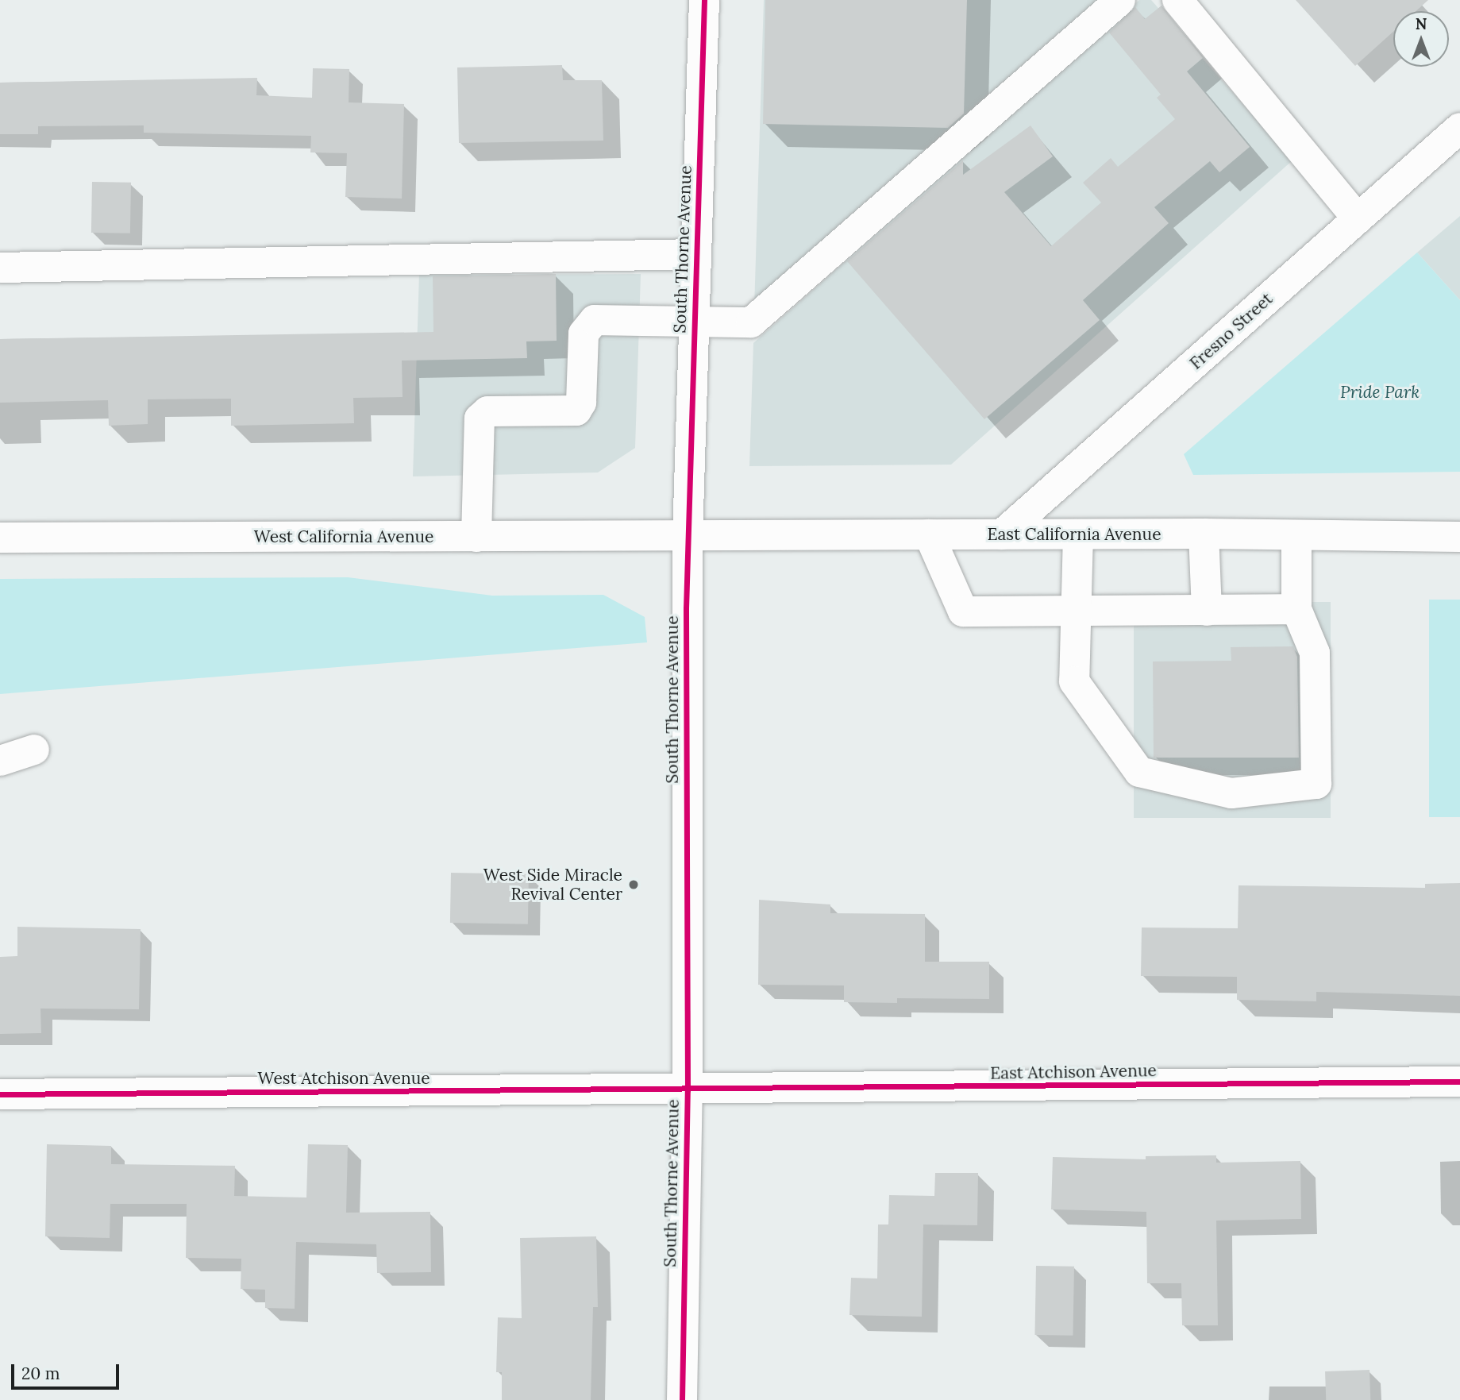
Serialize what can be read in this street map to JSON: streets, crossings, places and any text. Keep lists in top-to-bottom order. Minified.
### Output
{"streets":{"main road":["South Thorne Avenue","Fresno Street","East California Avenue","West California Avenue","East Atchison Avenue","West Atchison Avenue"]},"crossings":[["South Thorne Avenue","East California Avenue"],["South Thorne Avenue","West California Avenue"],["South Thorne Avenue","East Atchison Avenue"],["South Thorne Avenue","West Atchison Avenue"],["Fresno Street","East California Avenue"],["East California Avenue","West California Avenue"],["East Atchison Avenue","West Atchison Avenue"]],"parks":["Pride Park"],"places":["West Side Miracle Revival Center"],"scale_bar":"20 m","north":"top"}
